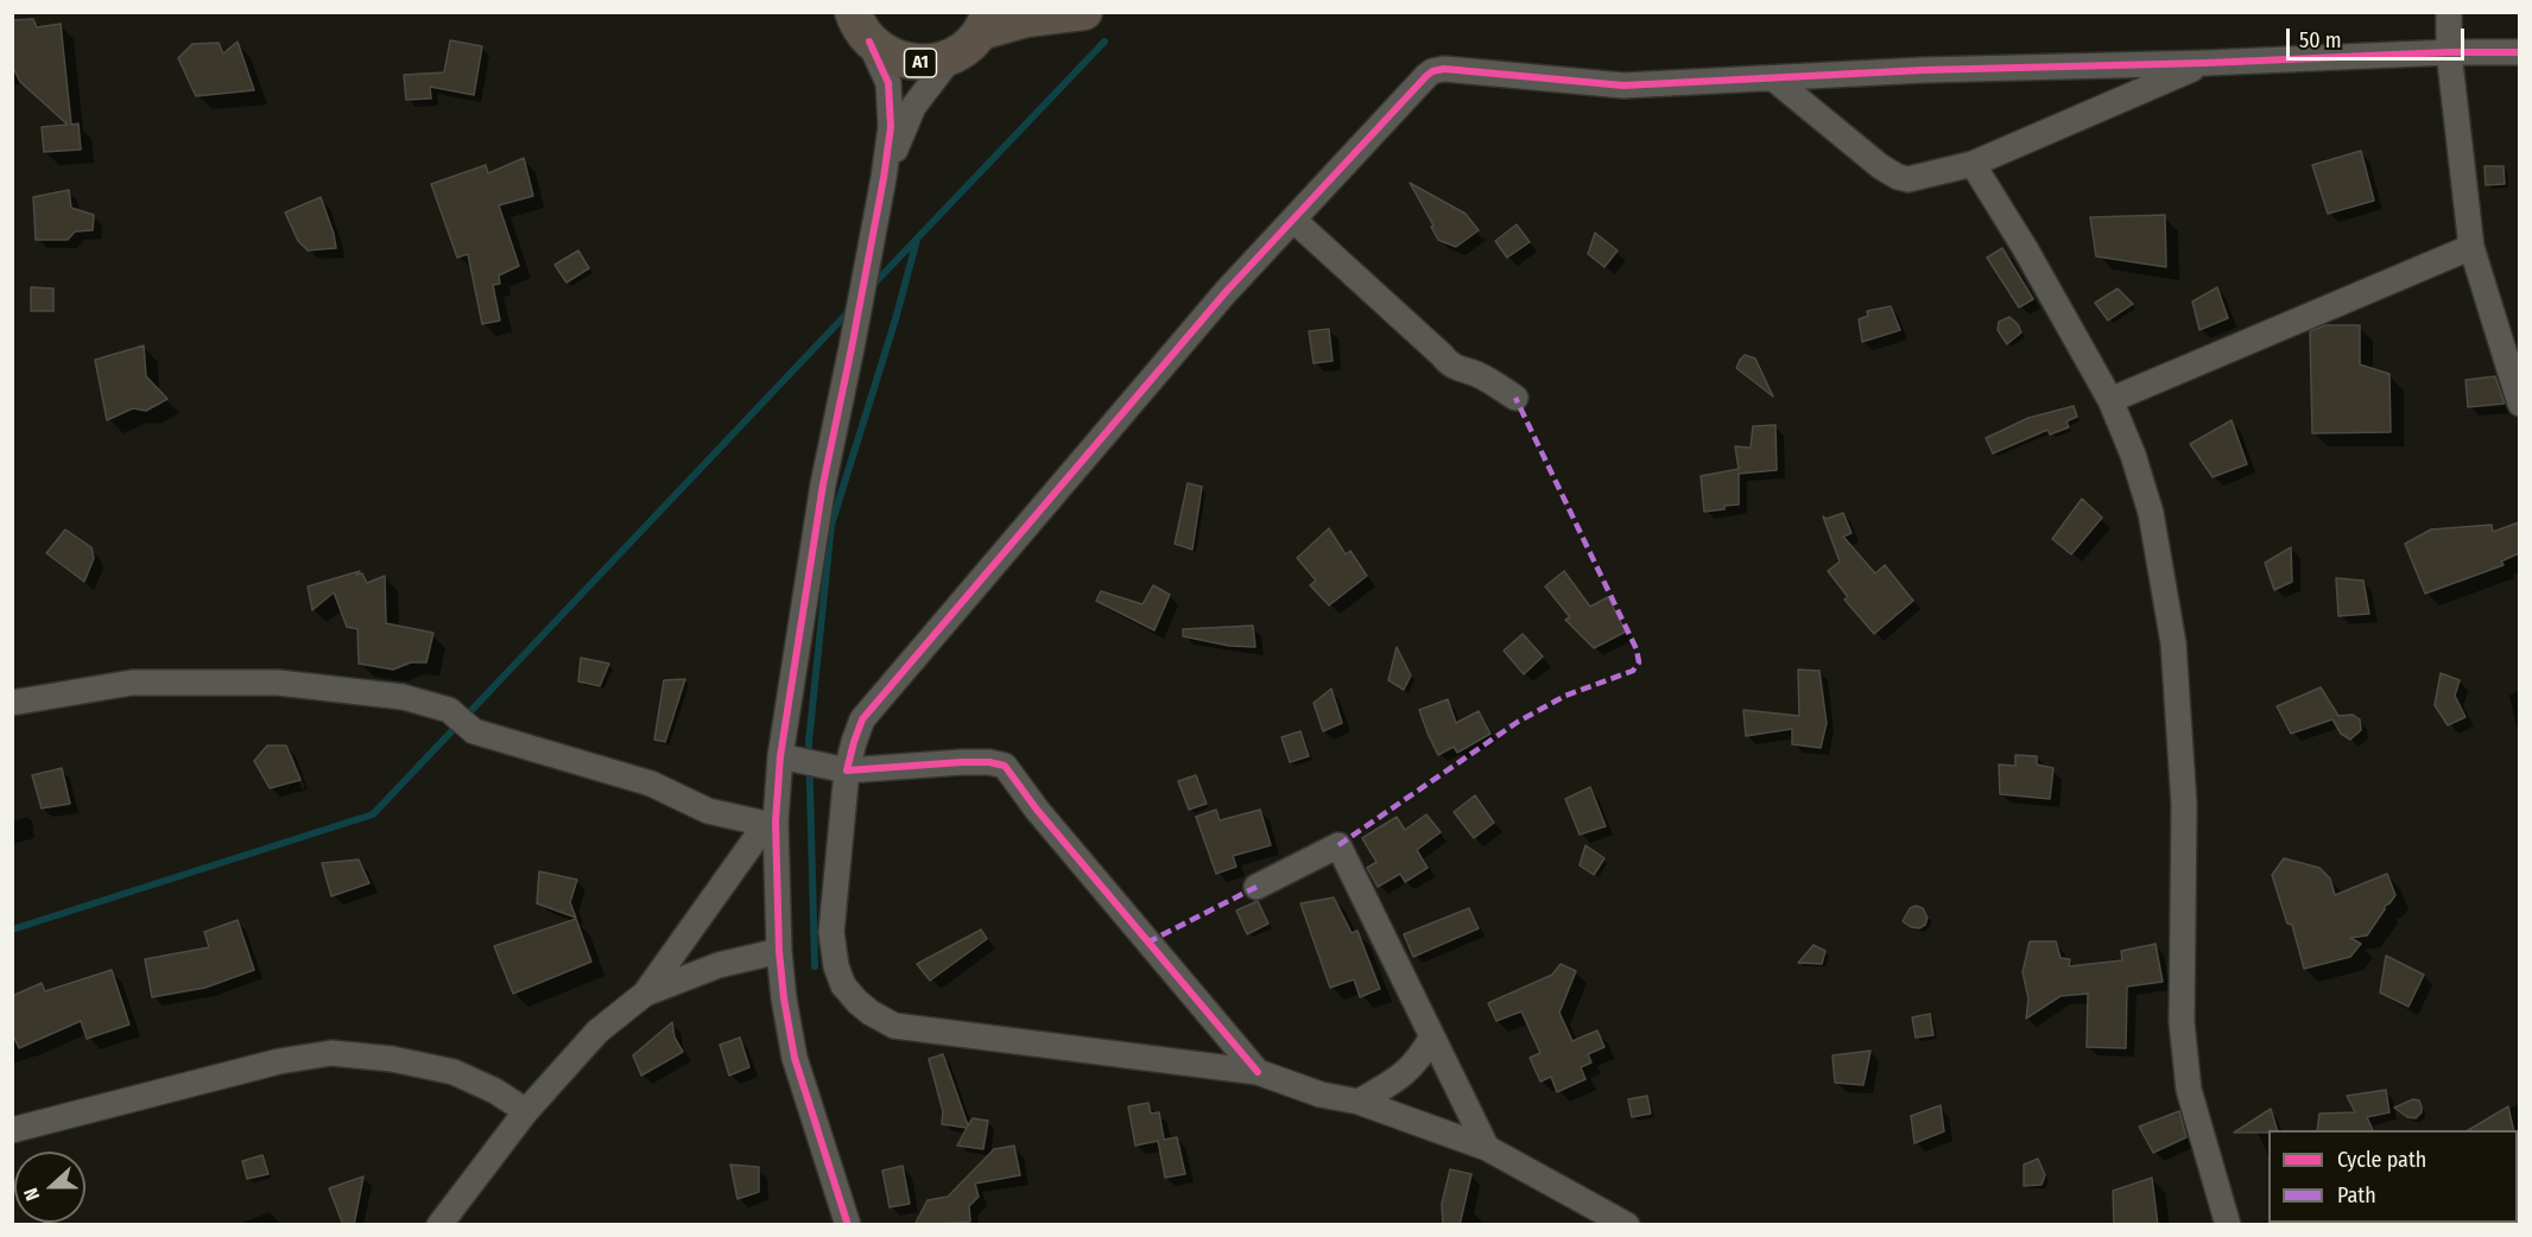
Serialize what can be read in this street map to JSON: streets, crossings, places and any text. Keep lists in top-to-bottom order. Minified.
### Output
{"streets":{"highway":["A1"]},"legend":["Cycle path","Path"],"scale_bar":"50 m","north":"left"}
